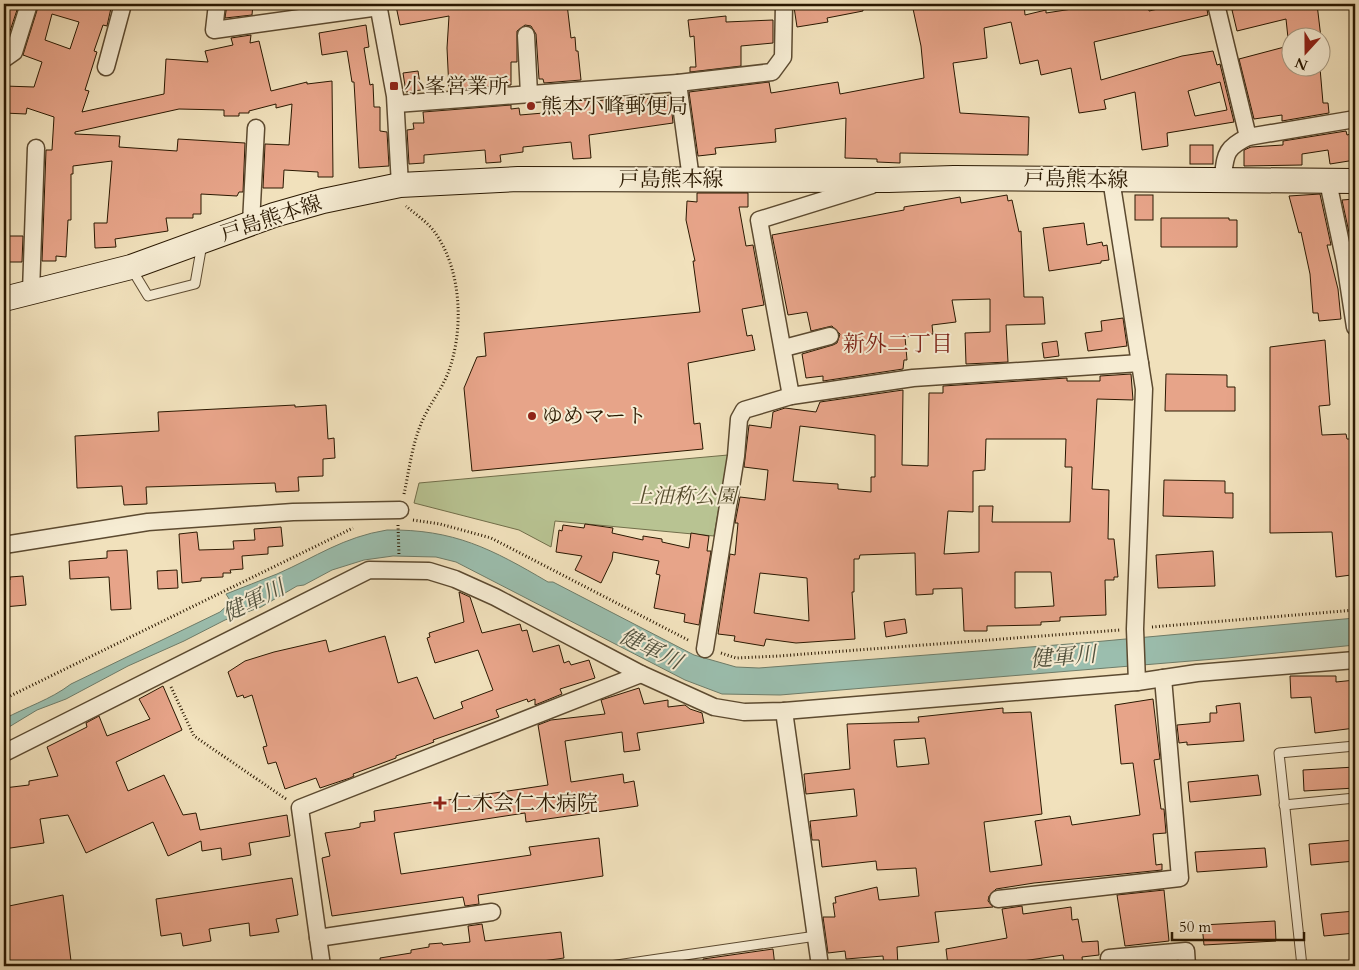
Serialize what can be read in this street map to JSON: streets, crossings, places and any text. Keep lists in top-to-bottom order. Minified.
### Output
{"streets":{"main road":["戸島熊本線"]},"districts":["新外二丁目"],"water":["健軍川"],"parks":["上油称公園"],"places":{"transit":["小峯営業所"],"other":["熊本小峰郵便局","ゆめマート"],"health":["仁木会仁木病院"]},"scale_bar":"50 m","north":"bottom"}
